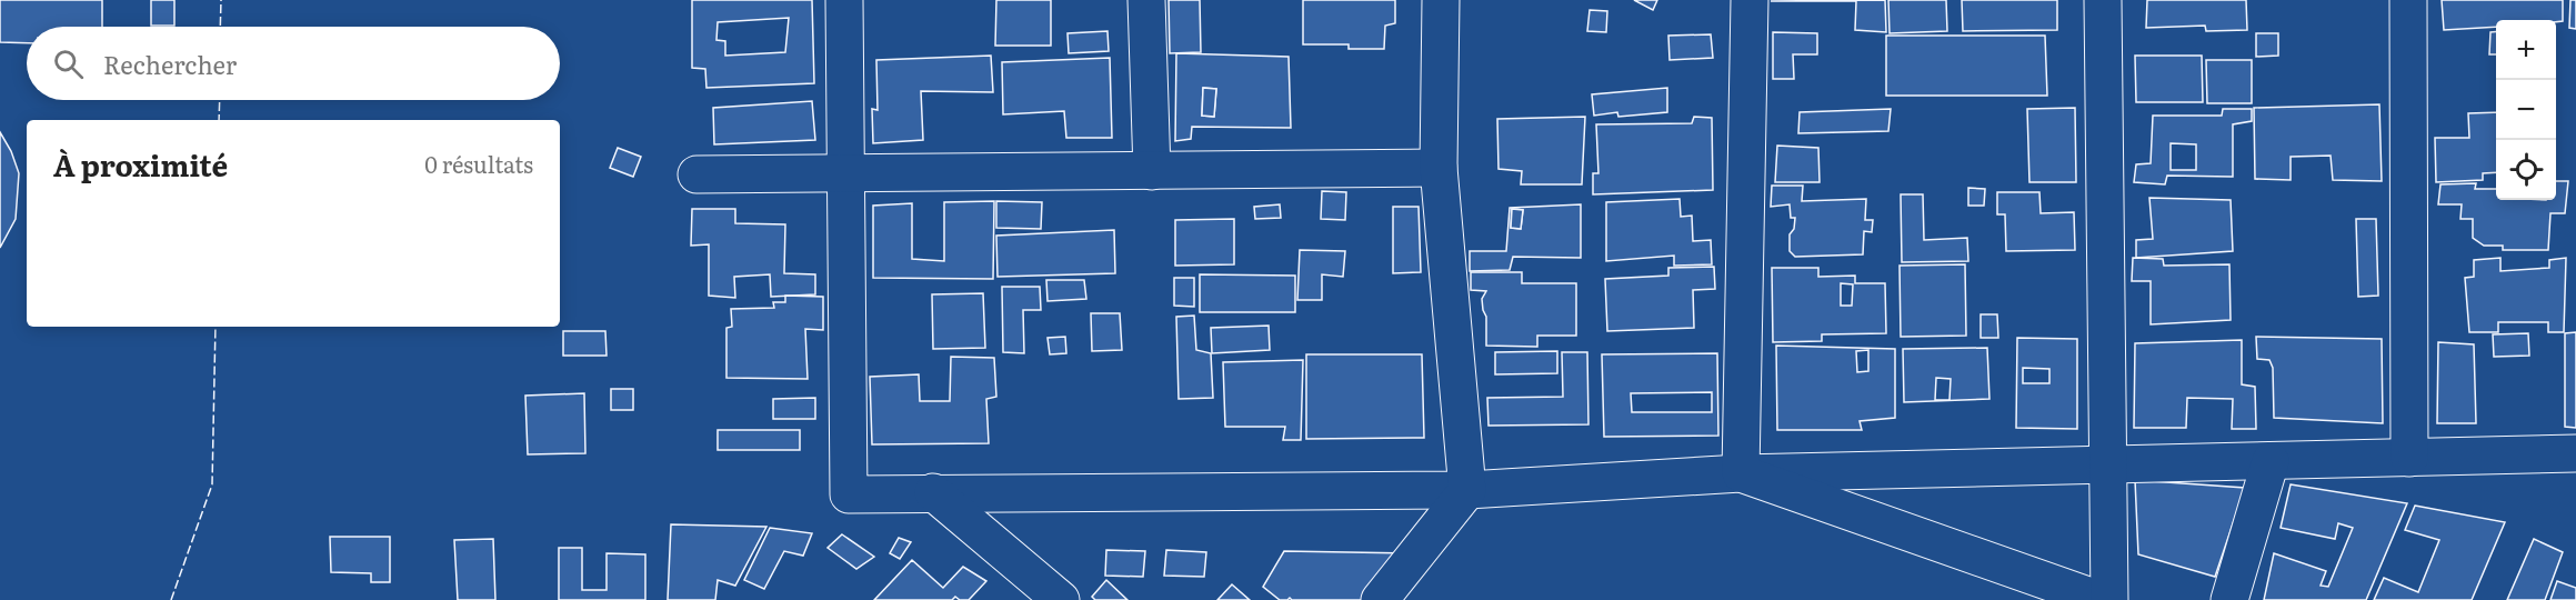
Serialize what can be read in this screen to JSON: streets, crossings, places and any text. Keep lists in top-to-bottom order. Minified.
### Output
{"page":{"map_buttons":["+","−"],"search":"Rechercher","heading":["À proximité","0 résultats"]}}
